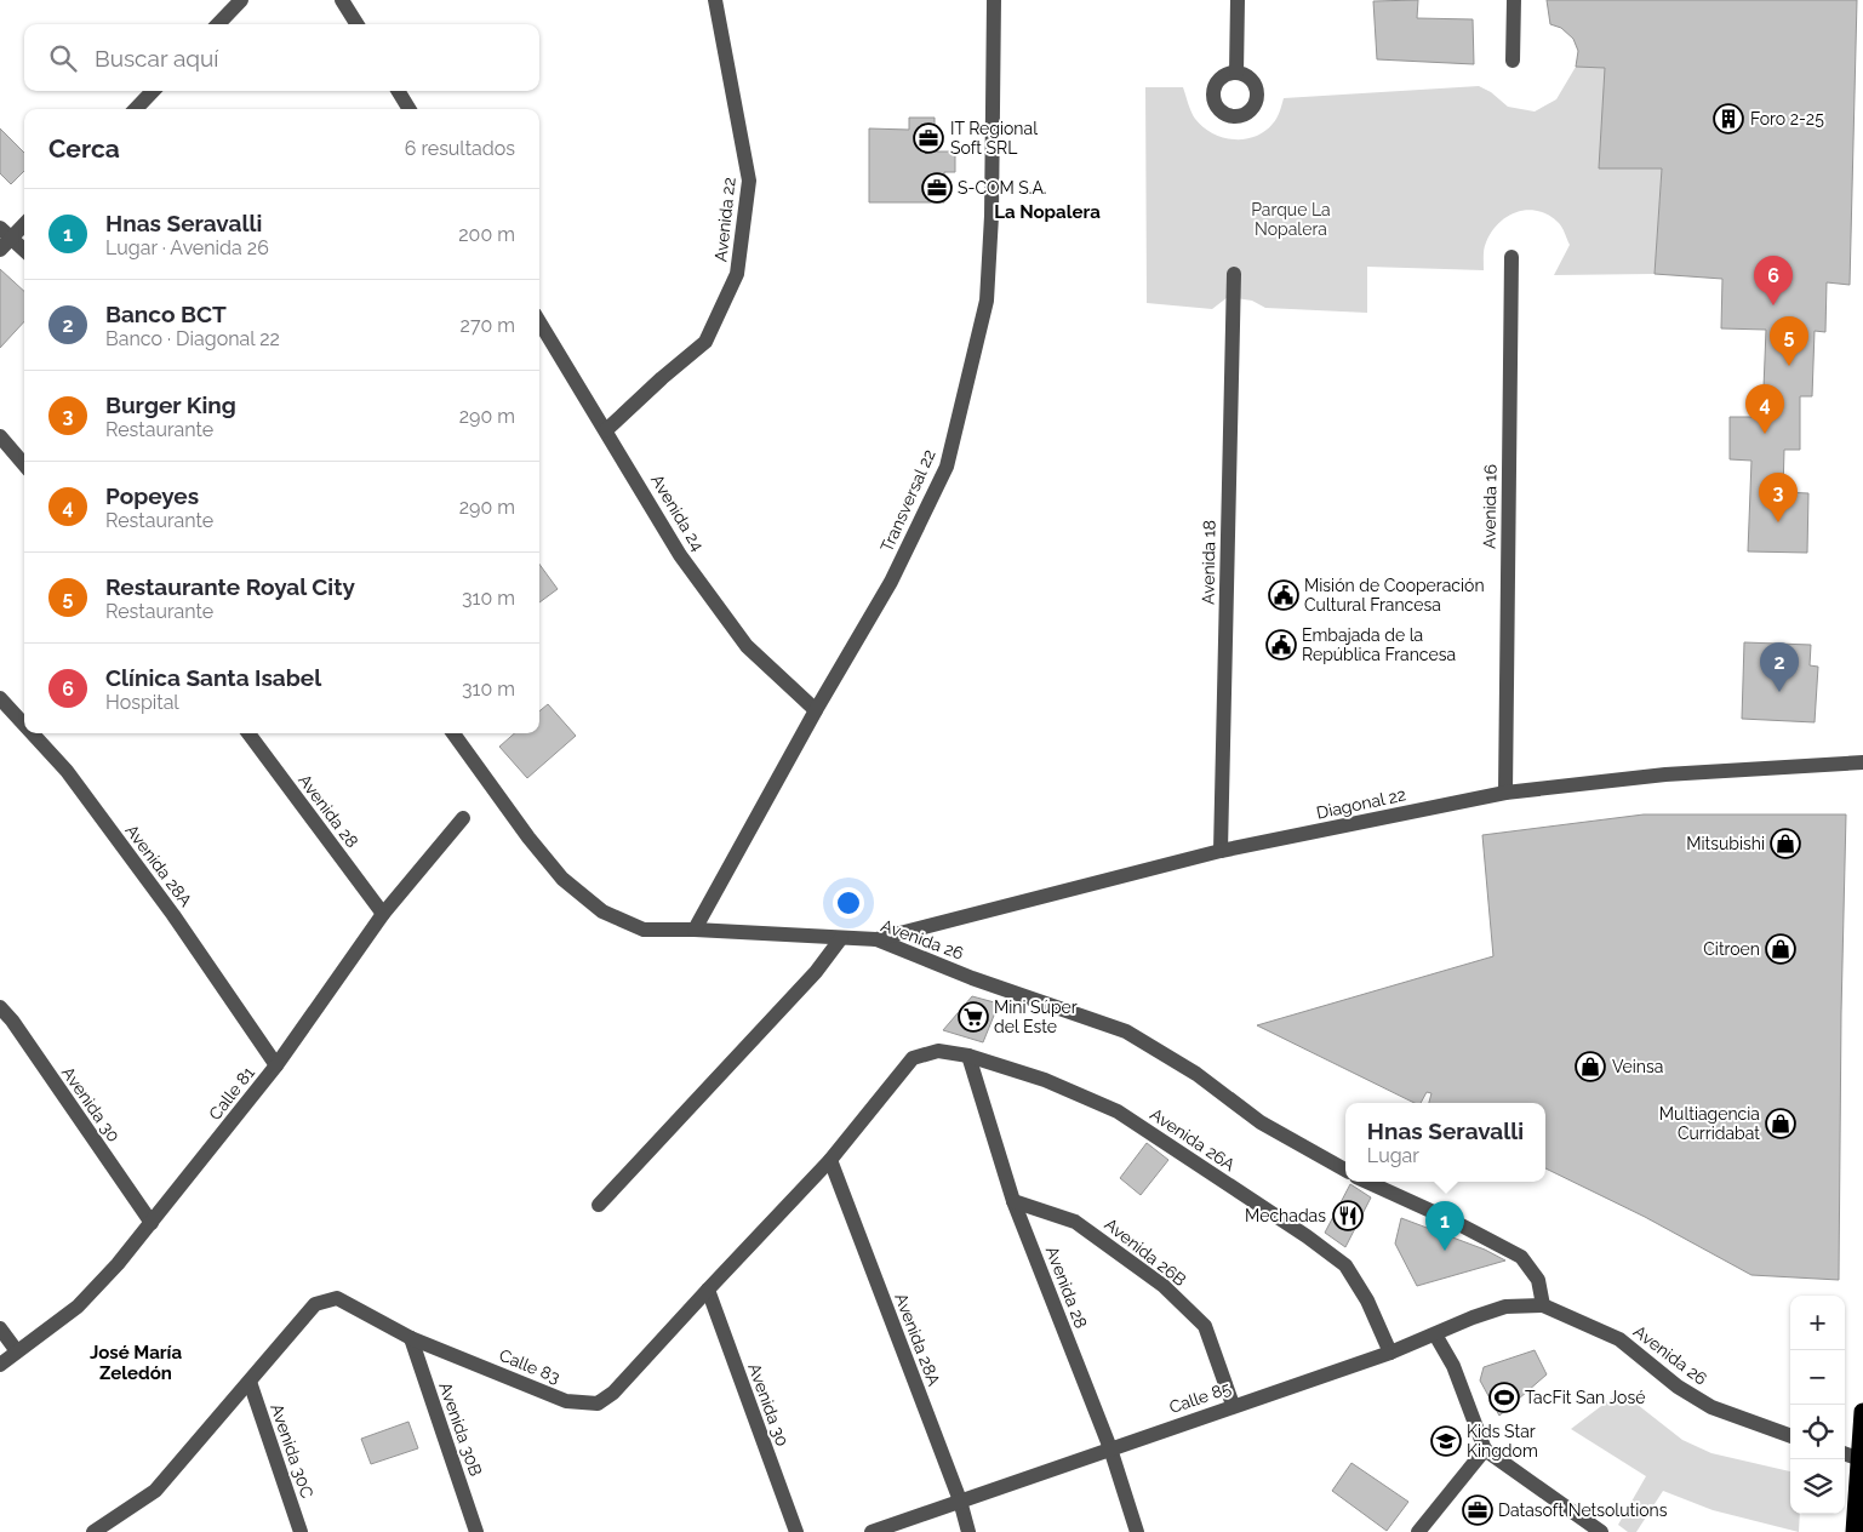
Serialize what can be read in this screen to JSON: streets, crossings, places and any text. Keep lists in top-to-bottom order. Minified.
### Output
{"streets":{"street":["Avenida 22","Transversal 22","Avenida 16","Avenida 24","Avenida 18","Diagonal 22","Avenida 28","Avenida 28A","Avenida 26","Calle 81","Avenida 30","Avenida 26A","Avenida 26B","Calle 83","Calle 85","Avenida 30B","Avenida 30C"]},"crossings":[["Avenida 22","Avenida 24"],["Transversal 22","Avenida 24"],["Transversal 22","Avenida 26"],["Avenida 16","Diagonal 22"],["Avenida 18","Diagonal 22"],["Diagonal 22","Avenida 26"],["Avenida 28","Calle 81"],["Avenida 28","Avenida 26A"],["Avenida 28","Avenida 26B"],["Avenida 28","Calle 85"],["Avenida 28A","Calle 81"],["Avenida 28A","Calle 83"],["Avenida 28A","Calle 85"],["Avenida 26","Calle 85"],["Calle 81","Avenida 30"],["Avenida 30","Calle 83"],["Avenida 26A","Calle 83"],["Avenida 26A","Calle 85"],["Avenida 26B","Calle 85"],["Calle 83","Avenida 30B"],["Calle 83","Avenida 30C"]],"districts":["La Nopalera","José María Zeledón"],"parks":["Parque La Nopalera"],"places":{"building":["Foro 2-25"],"office":["IT Regional Soft SRL","S-COM S.A.","Datasoft Netsolutions"],"public building":["Misión de Cooperación Cultural Francesa","Embajada de la República Francesa"],"shop":["Mitsubishi","Citroen","Veinsa","Multiagencia Curridabat"],"supermarket":["Mini Súper del Este"],"restaurant":["Mechadas"],"sports":["TacFit San José"],"school or university":["Kids Star Kingdom"]},"page":{"search":"Buscar aquí","heading":["Cerca","6 resultados"],"list":[{"mark":"1","name":"Hnas Seravalli","note":"Lugar · Avenida 26","value":"200 m"},{"mark":"2","name":"Banco BCT","note":"Banco · Diagonal 22","value":"270 m"},{"mark":"3","name":"Burger King","note":"Restaurante","value":"290 m"},{"mark":"4","name":"Popeyes","note":"Restaurante","value":"290 m"},{"mark":"5","name":"Restaurante Royal City","note":"Restaurante","value":"310 m"},{"mark":"6","name":"Clínica Santa Isabel","note":"Hospital","value":"310 m"}],"pins":["6","5","4","3","2","1"],"popup":["Hnas Seravalli","Lugar"],"map_buttons":["+","−"]}}
